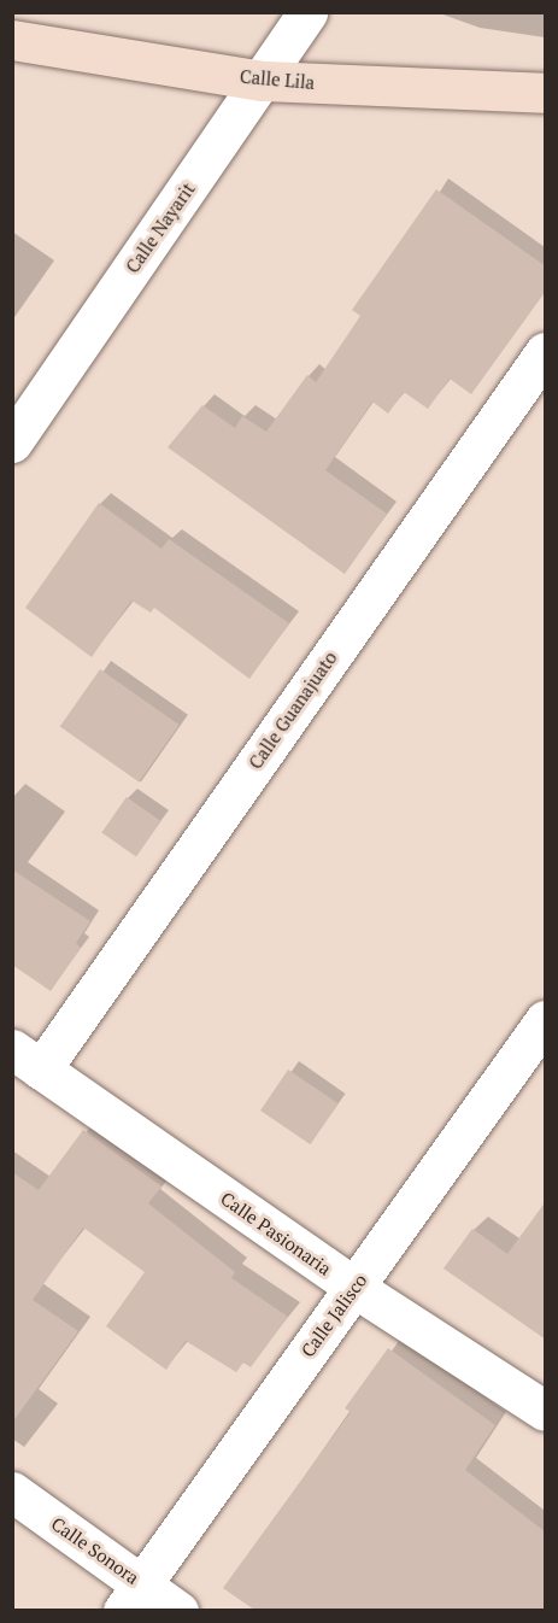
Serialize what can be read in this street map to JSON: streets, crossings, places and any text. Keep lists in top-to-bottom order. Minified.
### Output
{"streets":{"street":["Calle Lila","Calle Nayarit","Calle Guanajuato","Calle Pasionaria","Calle Jalisco","Calle Sonora"]},"crossings":[["Calle Lila","Calle Nayarit"],["Calle Guanajuato","Calle Pasionaria"],["Calle Pasionaria","Calle Jalisco"],["Calle Jalisco","Calle Sonora"]]}
